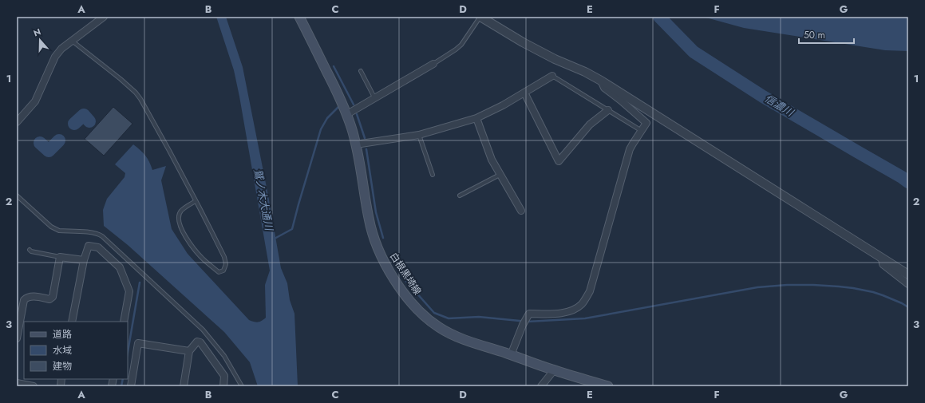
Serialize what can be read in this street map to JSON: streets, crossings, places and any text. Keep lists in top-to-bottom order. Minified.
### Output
{"streets":{"main road":["白根黒埼線"]},"water":["信濃川","鷲ノ木大通川"],"legend":["道路","水域","建物"],"scale_bar":"50 m","north":"top","grid":{"columns":["A","B","C","D","E","F","G"],"rows":["1","2","3"]}}
